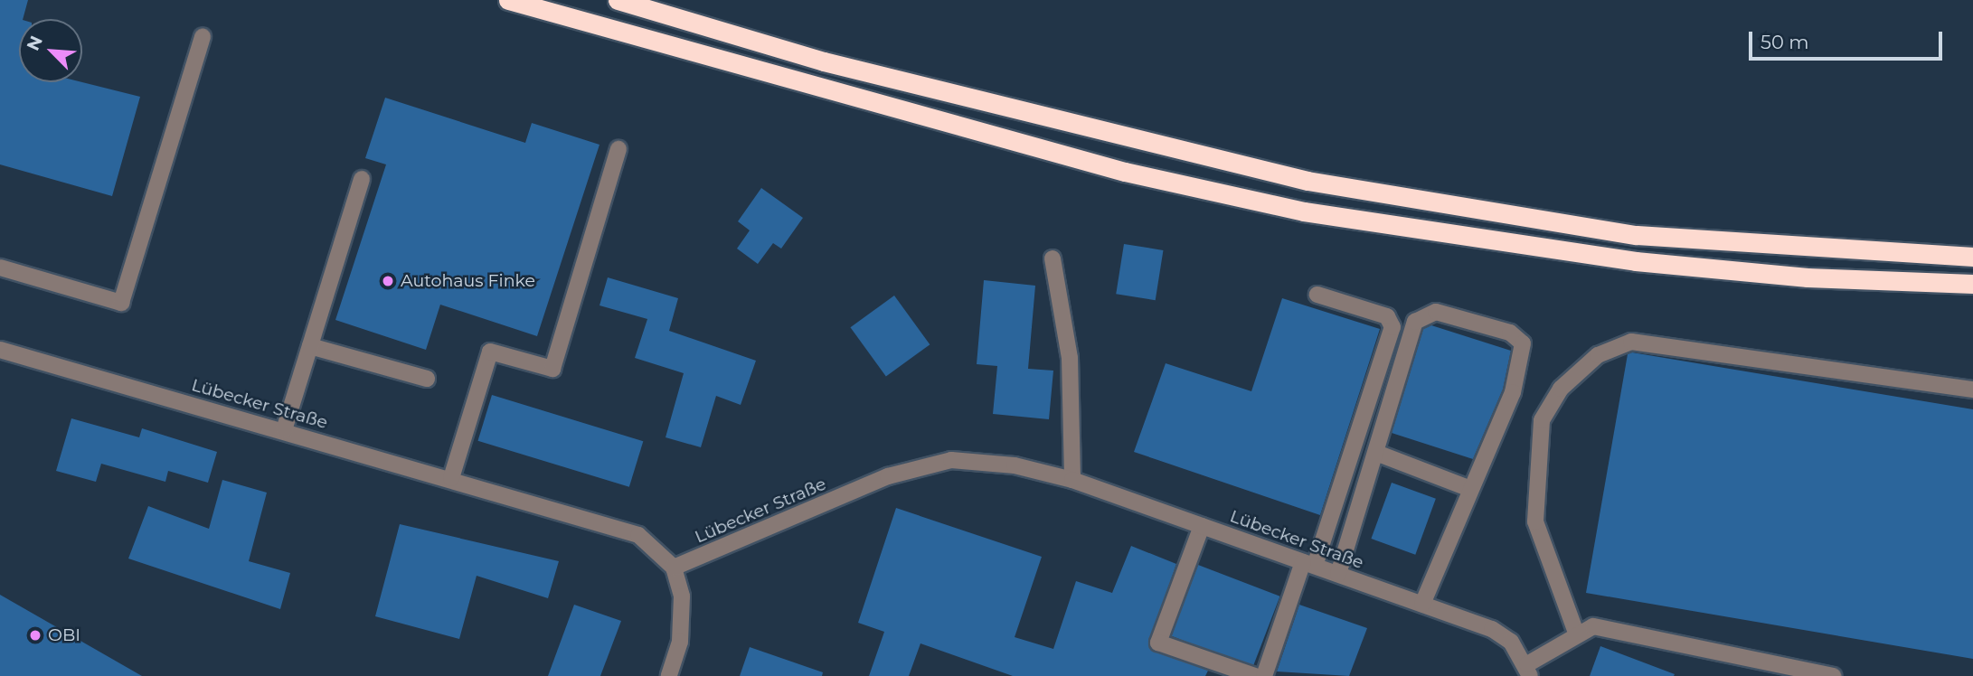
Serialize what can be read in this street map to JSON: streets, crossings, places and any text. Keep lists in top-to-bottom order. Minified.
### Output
{"streets":{"street":["Lübecker Straße"]},"places":["Autohaus Finke","OBI"],"scale_bar":"50 m","north":"top left"}
